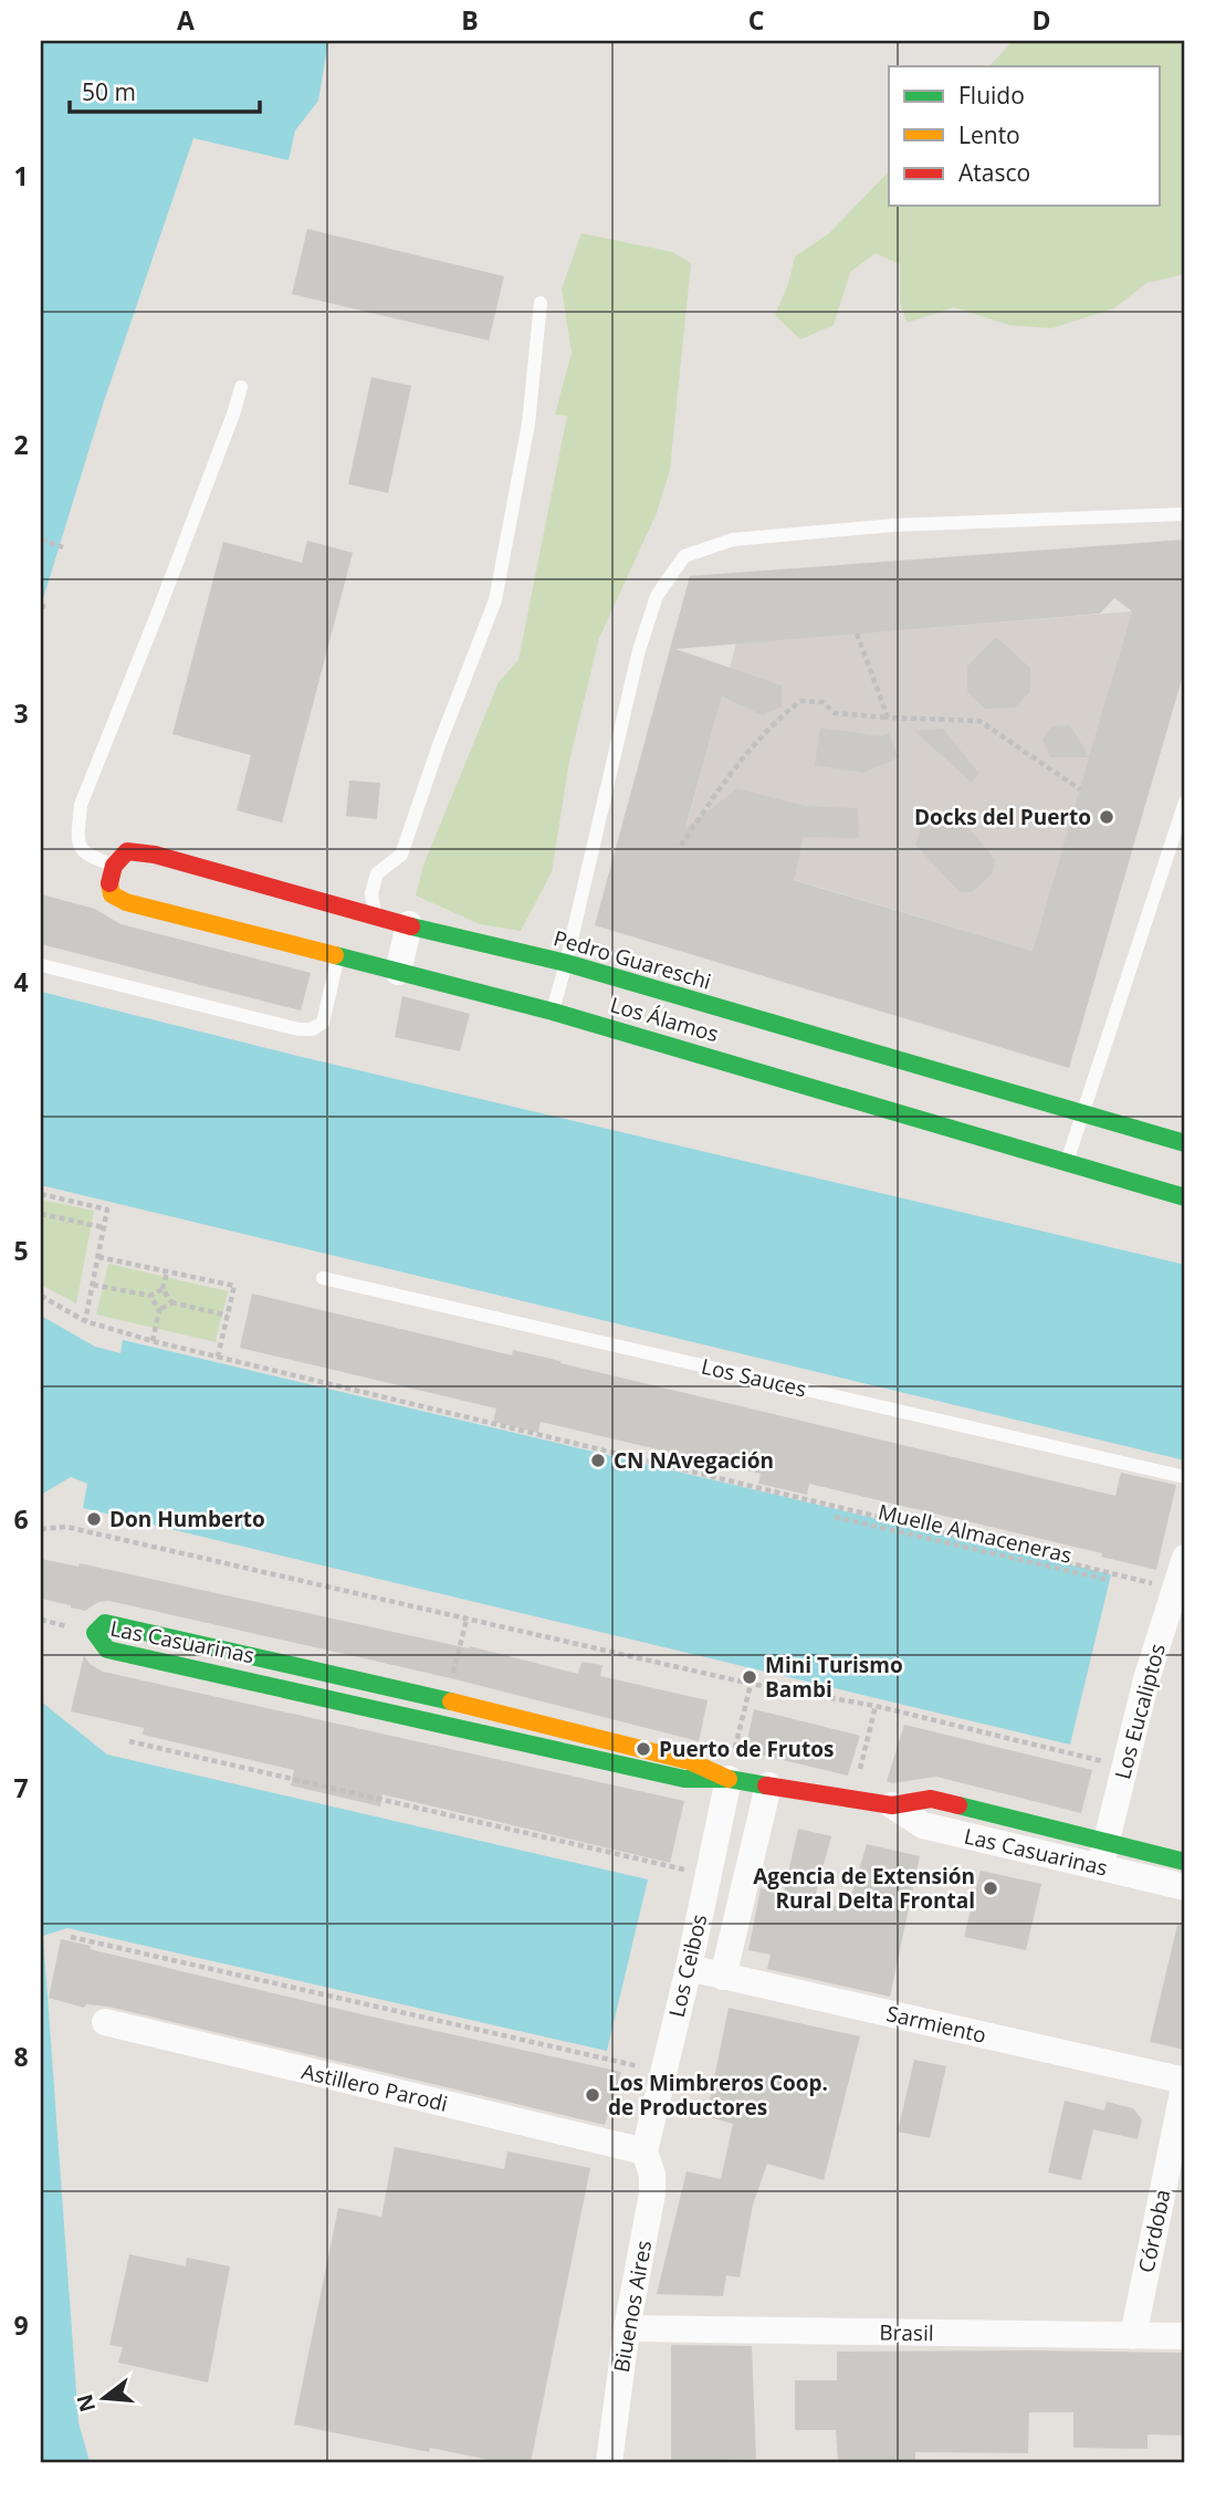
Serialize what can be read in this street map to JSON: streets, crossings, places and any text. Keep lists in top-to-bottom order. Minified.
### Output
{"streets":{"street":["Pedro Guareschi","Los Álamos","Las Casuarinas","Los Eucaliptos","Los Ceibos","Sarmiento","Astillero Parodi","Córdoba","Biuenos Aires","Brasil"],"lane":["Los Sauces"],"path":["Muelle Almaceneras"]},"crossings":[["Pedro Guareschi","Los Álamos"],["Las Casuarinas","Los Eucaliptos"],["Las Casuarinas","Los Ceibos"],["Los Ceibos","Sarmiento"],["Los Ceibos","Astillero Parodi"],["Los Ceibos","Biuenos Aires"],["Sarmiento","Córdoba"],["Astillero Parodi","Biuenos Aires"],["Córdoba","Brasil"],["Biuenos Aires","Brasil"]],"places":["Docks del Puerto","CN NAvegación","Don Humberto","Mini Turismo Bambi","Puerto de Frutos","Agencia de Extensión Rural Delta Frontal","Los Mimbreros Coop. de Productores"],"legend":["Fluido","Lento","Atasco"],"scale_bar":"50 m","north":"left","grid":{"columns":["A","B","C","D"],"rows":["1","2","3","4","5","6","7","8","9"]}}
